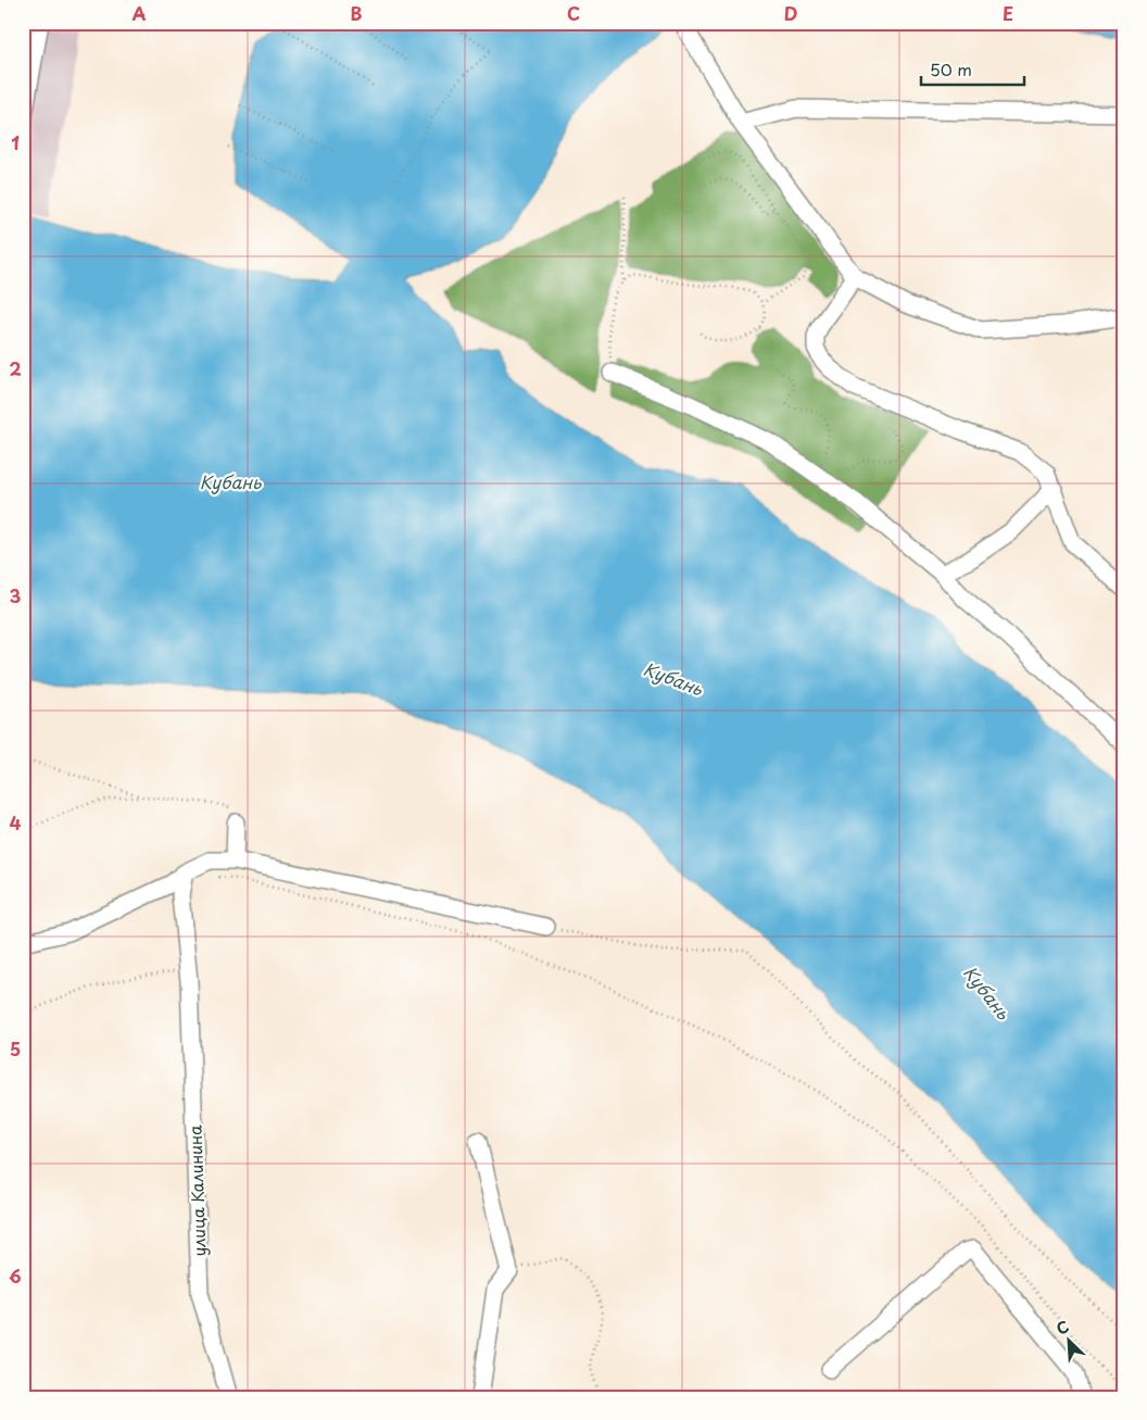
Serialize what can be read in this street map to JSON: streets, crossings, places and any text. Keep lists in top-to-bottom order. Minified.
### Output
{"streets":{"street":["улица Калинина"]},"water":["Кубань"],"scale_bar":"50 m","north":"top left","grid":{"columns":["A","B","C","D","E"],"rows":["1","2","3","4","5","6"]}}
